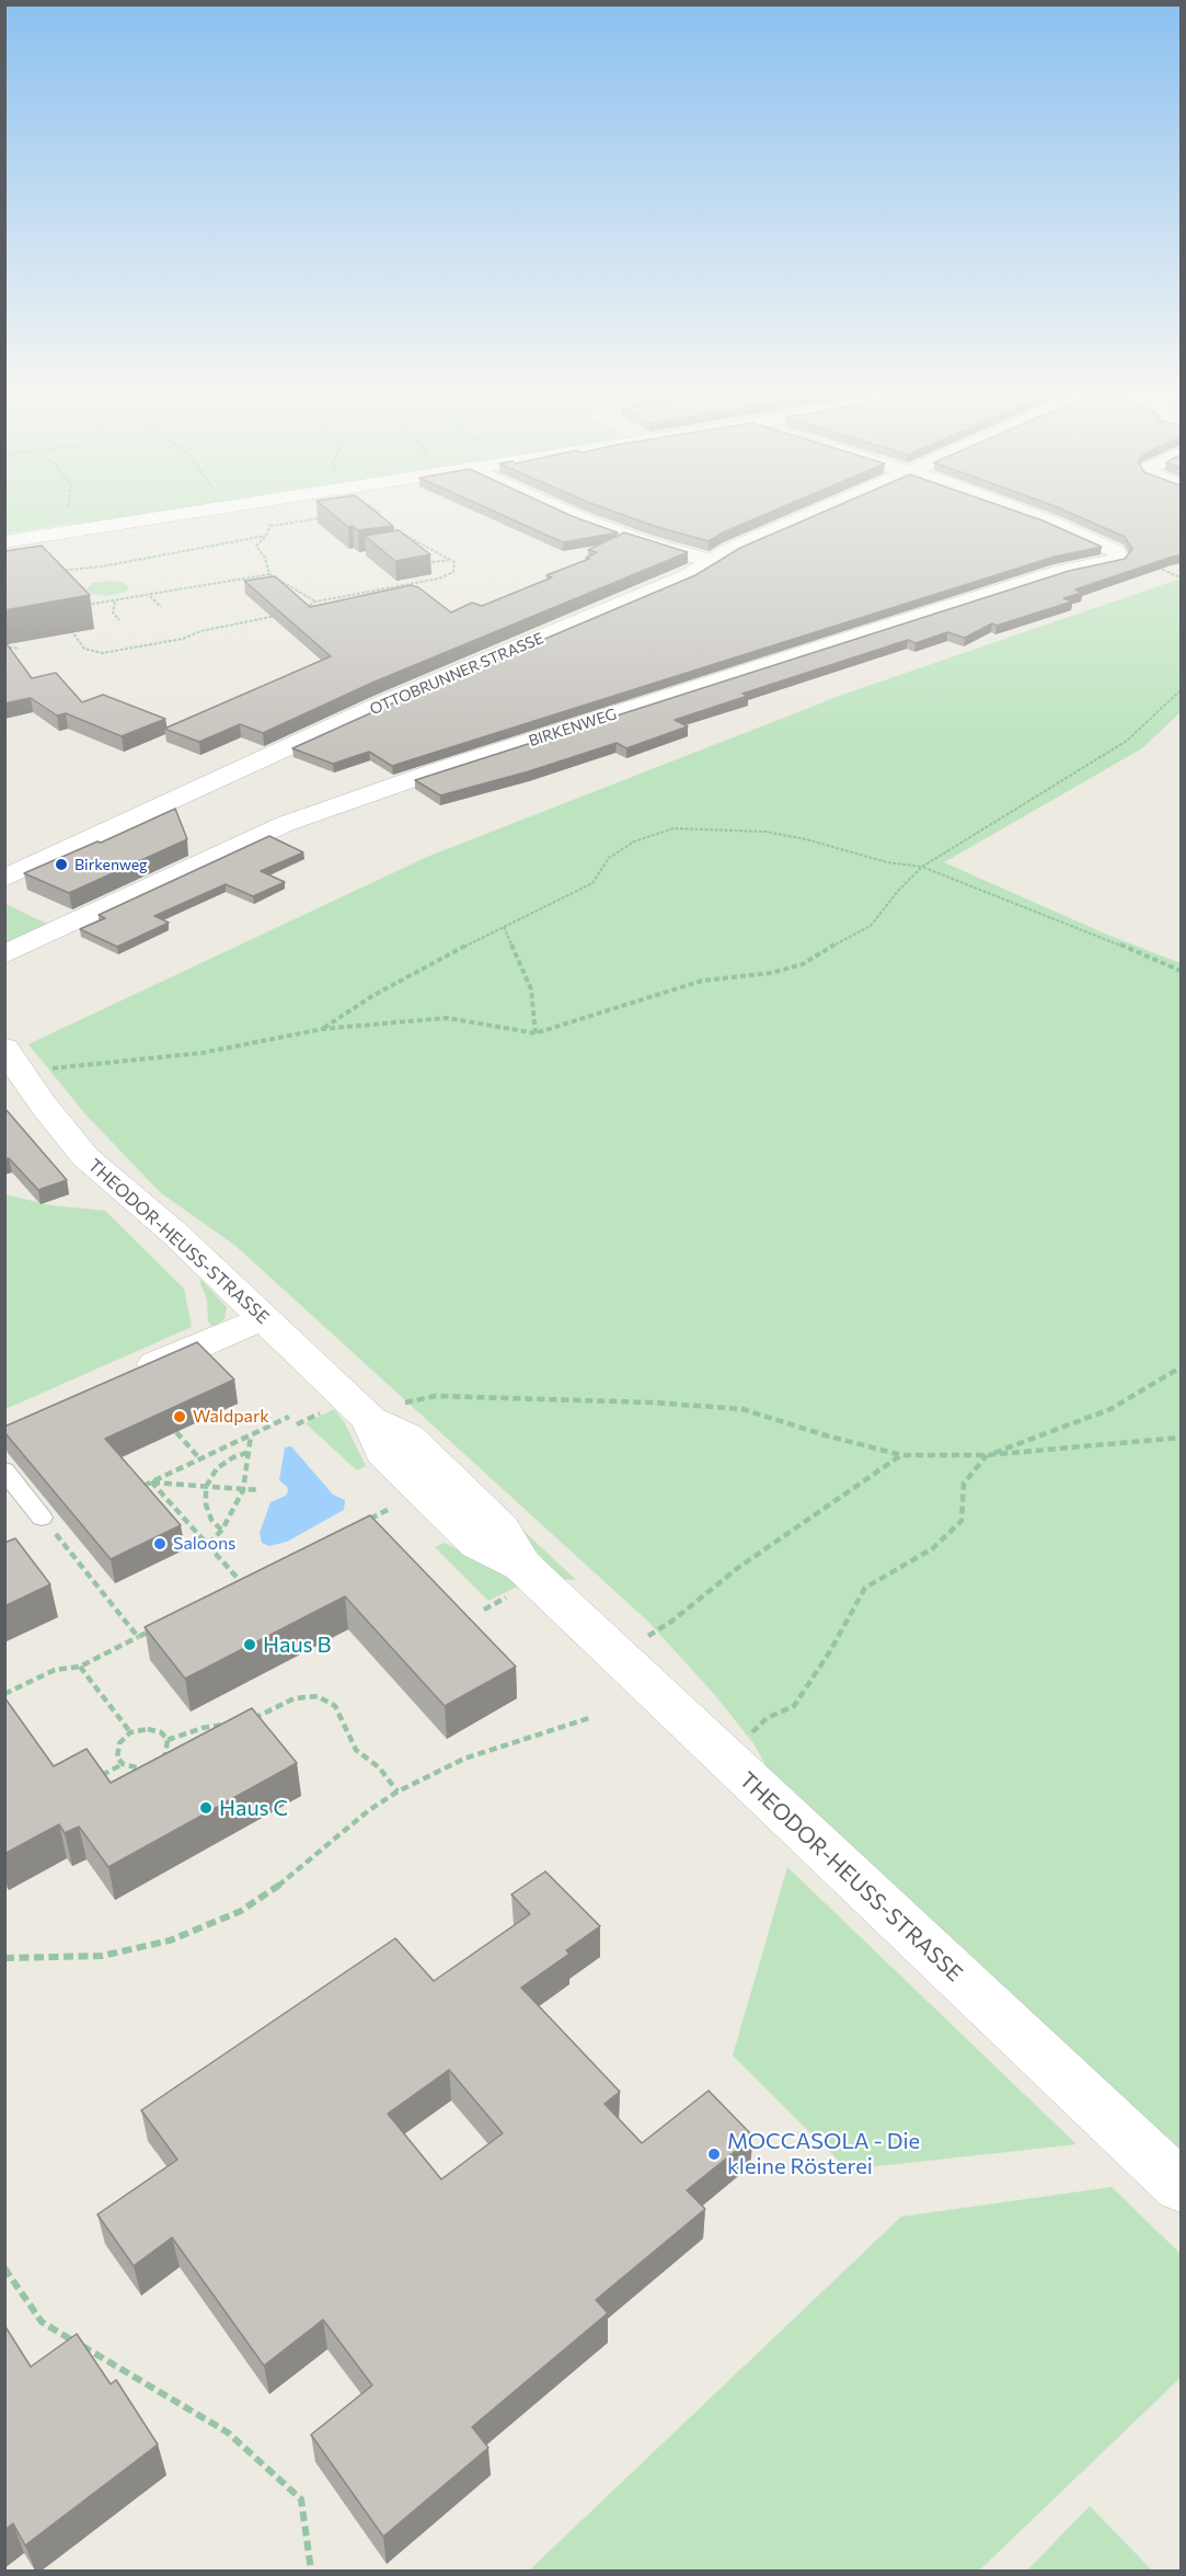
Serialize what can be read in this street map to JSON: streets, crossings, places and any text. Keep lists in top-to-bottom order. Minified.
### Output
{"streets":{"street":["OTTOBRUNNER STRASSE","BIRKENWEG","THEODOR-HEUSS-STRASSE"]},"places":["Birkenweg","Waldpark","Saloons","Haus B","Haus C","MOCCASOLA - Die kleine Rösterei"]}
